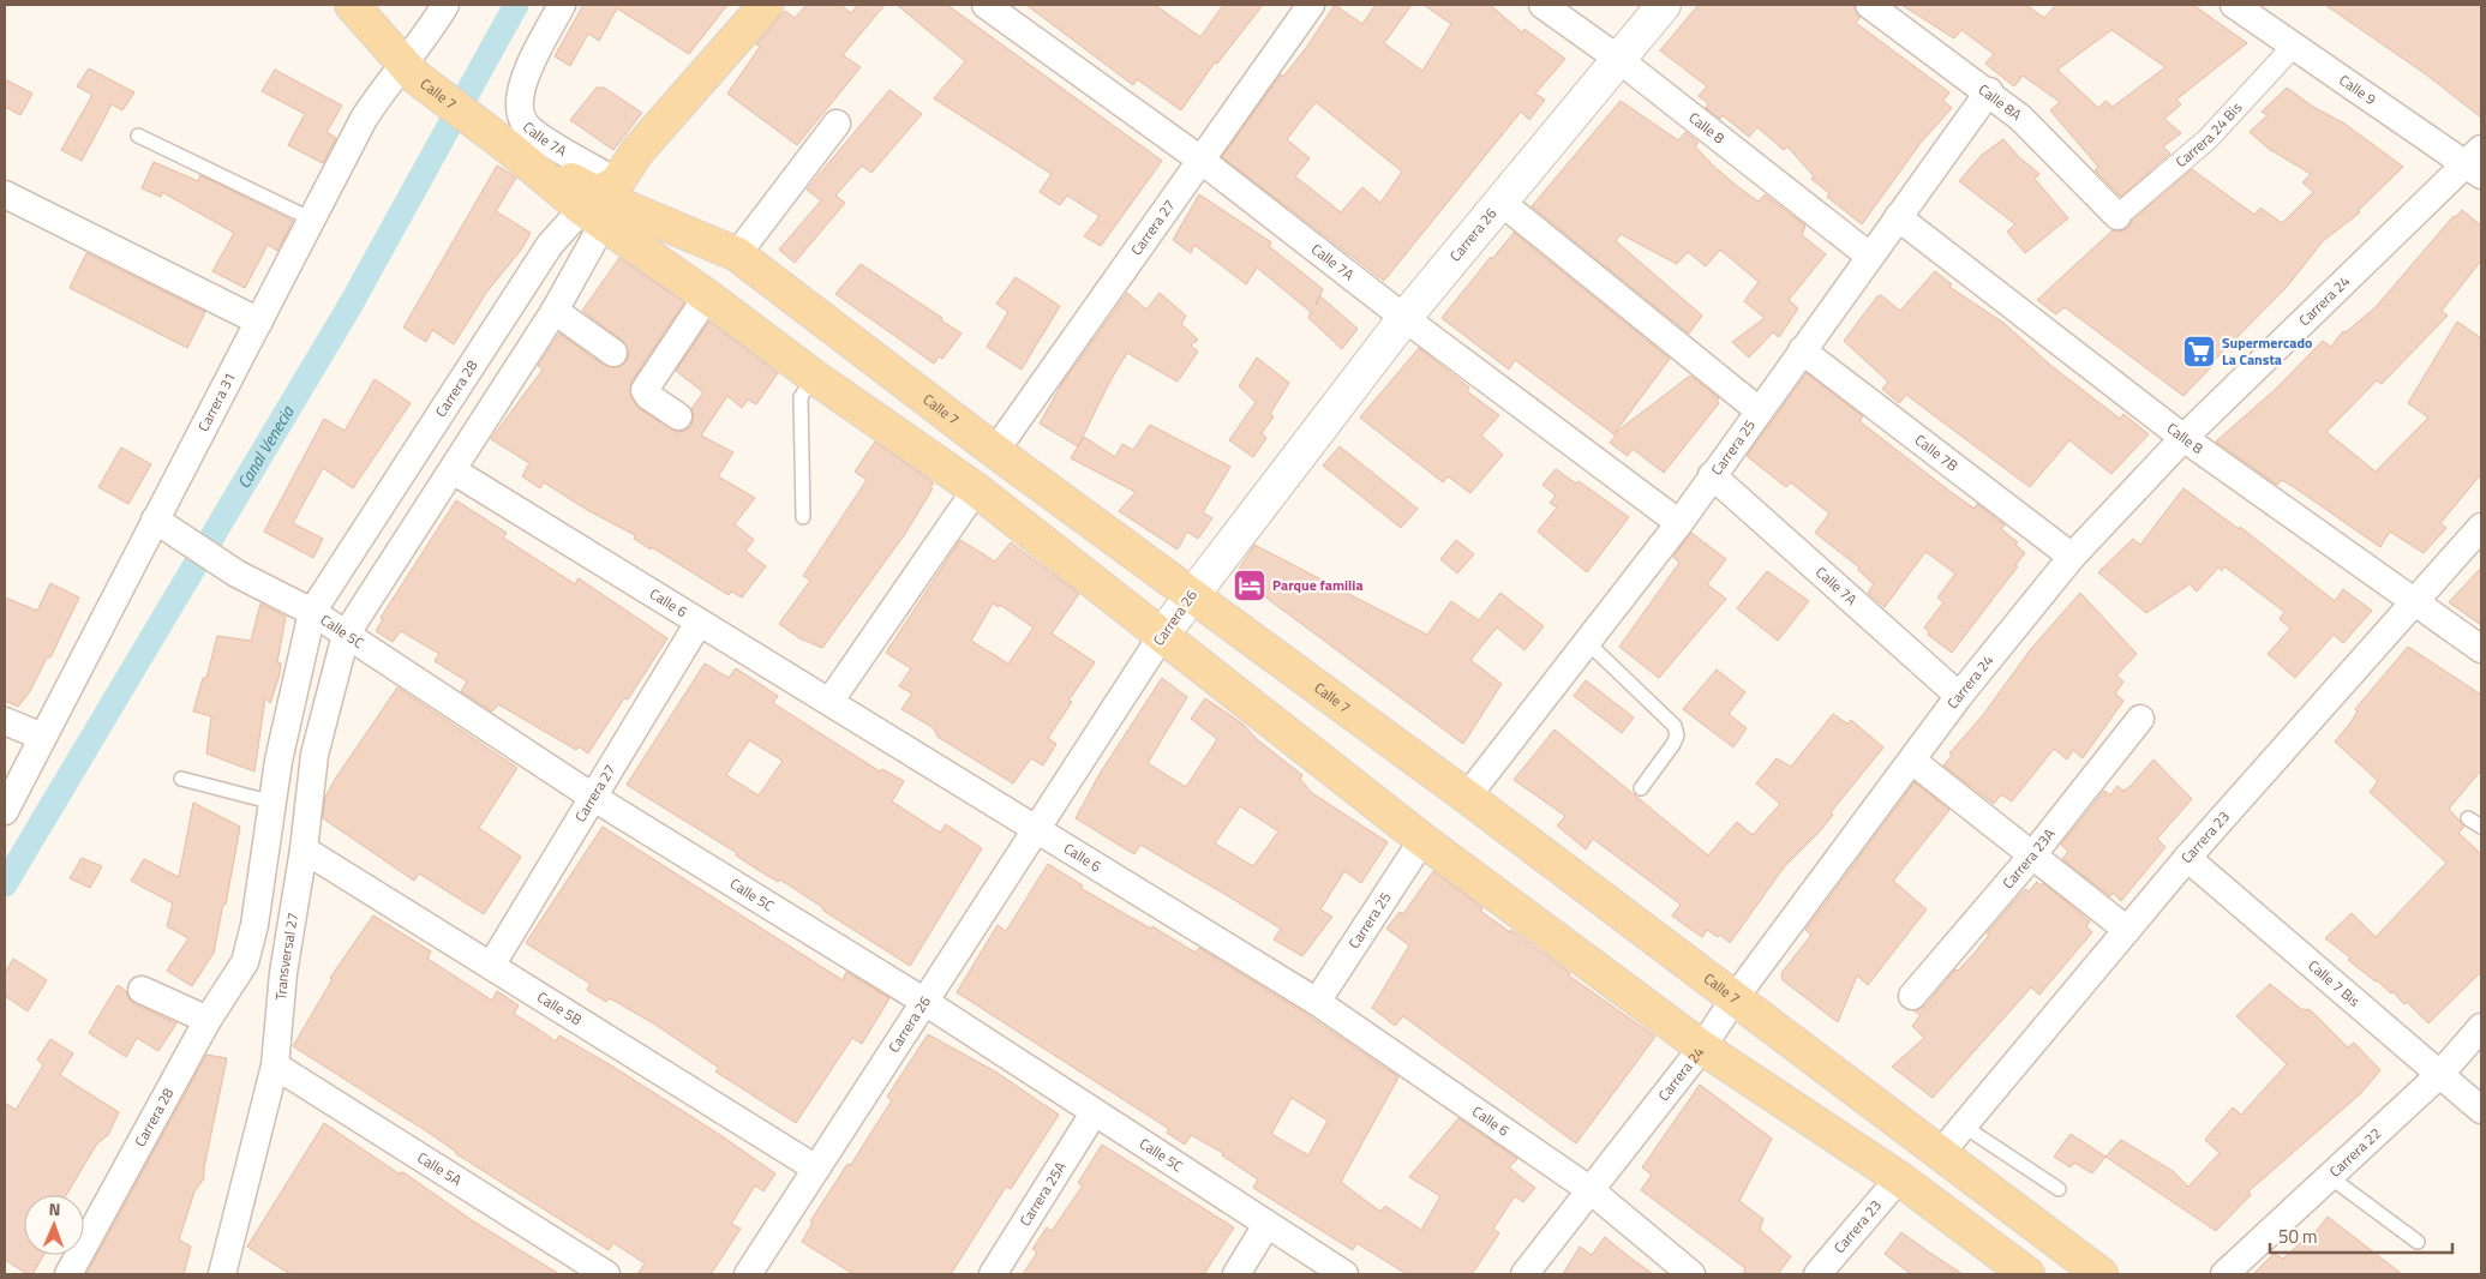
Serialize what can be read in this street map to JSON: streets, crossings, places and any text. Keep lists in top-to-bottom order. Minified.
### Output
{"streets":{"main road":["Calle 7","Carrera 28"],"street":["Calle 9","Calle 8A","Calle 8","Carrera 24 Bis","Calle 7A","Carrera 27","Carrera 26","Carrera 24","Carrera 31","Carrera 25","Calle 7B","Calle 6","Calle 5C","Carrera 23","Carrera 23A","Transversal 27","Calle 7 Bis","Calle 5B","Carrera 22","Calle 5A","Carrera 25A"]},"crossings":[["Calle 9","Carrera 24 Bis"],["Calle 9","Carrera 24"],["Calle 7","Calle 7A"],["Calle 7","Carrera 27"],["Calle 7","Carrera 26"],["Calle 7","Carrera 24"],["Calle 7","Carrera 28"],["Calle 7","Carrera 31"],["Calle 7","Carrera 25"],["Calle 7","Carrera 23"],["Calle 8A","Carrera 24 Bis"],["Calle 8A","Carrera 25"],["Calle 8","Carrera 26"],["Calle 8","Carrera 24"],["Calle 8","Carrera 25"],["Calle 8","Carrera 23"],["Calle 7A","Carrera 27"],["Calle 7A","Carrera 26"],["Calle 7A","Carrera 24"],["Calle 7A","Carrera 28"],["Calle 7A","Carrera 25"],["Carrera 27","Calle 6"],["Carrera 27","Calle 5C"],["Carrera 27","Calle 5B"],["Carrera 26","Calle 6"],["Carrera 26","Calle 5C"],["Carrera 26","Calle 5B"],["Carrera 24","Calle 7B"],["Carrera 24","Calle 6"],["Carrera 28","Calle 6"],["Carrera 28","Calle 5C"],["Carrera 28","Transversal 27"],["Carrera 31","Calle 5C"],["Carrera 25","Calle 7B"],["Carrera 25","Calle 6"],["Calle 5C","Transversal 27"],["Calle 5C","Carrera 25A"],["Carrera 23","Calle 7 Bis"],["Transversal 27","Calle 5B"],["Transversal 27","Calle 5A"],["Calle 7 Bis","Carrera 22"]],"water":["Canal Venecia"],"places":{"supermarket":["Supermercado La Cansta"],"hotel":["Parque familia"]},"scale_bar":"50 m","north":"top"}
